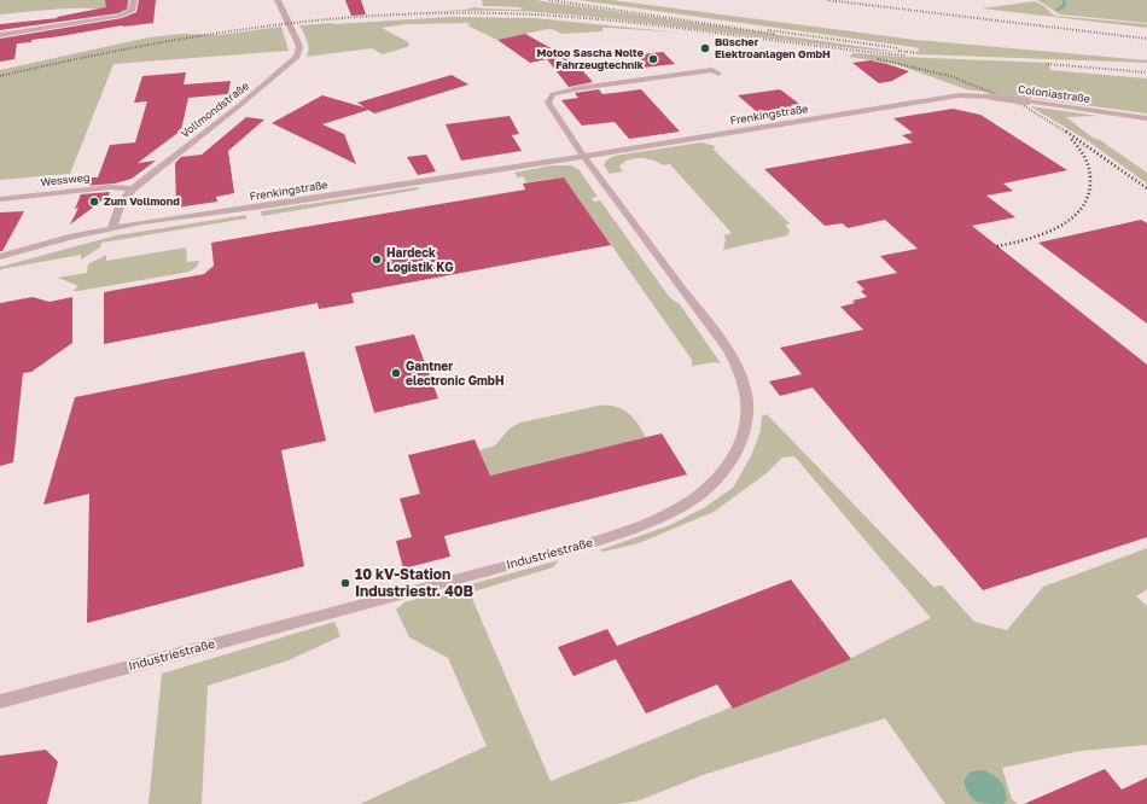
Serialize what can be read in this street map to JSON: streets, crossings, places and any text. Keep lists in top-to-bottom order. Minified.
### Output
{"streets":{"street":["Coloniastraße","Vollmondstraße","Frenkingstraße","Wessweg","Industriestraße"]},"crossings":[["Coloniastraße","Frenkingstraße"],["Vollmondstraße","Frenkingstraße"],["Vollmondstraße","Wessweg"],["Frenkingstraße","Industriestraße"]],"places":["Büscher Elektroanlagen GmbH","Motoo Sascha Nolte Fahrzeugtechnik","Zum Vollmond","Hardeck Logistik KG","Gantner electronic GmbH","10 kV-Station Industriestr. 40B"]}
